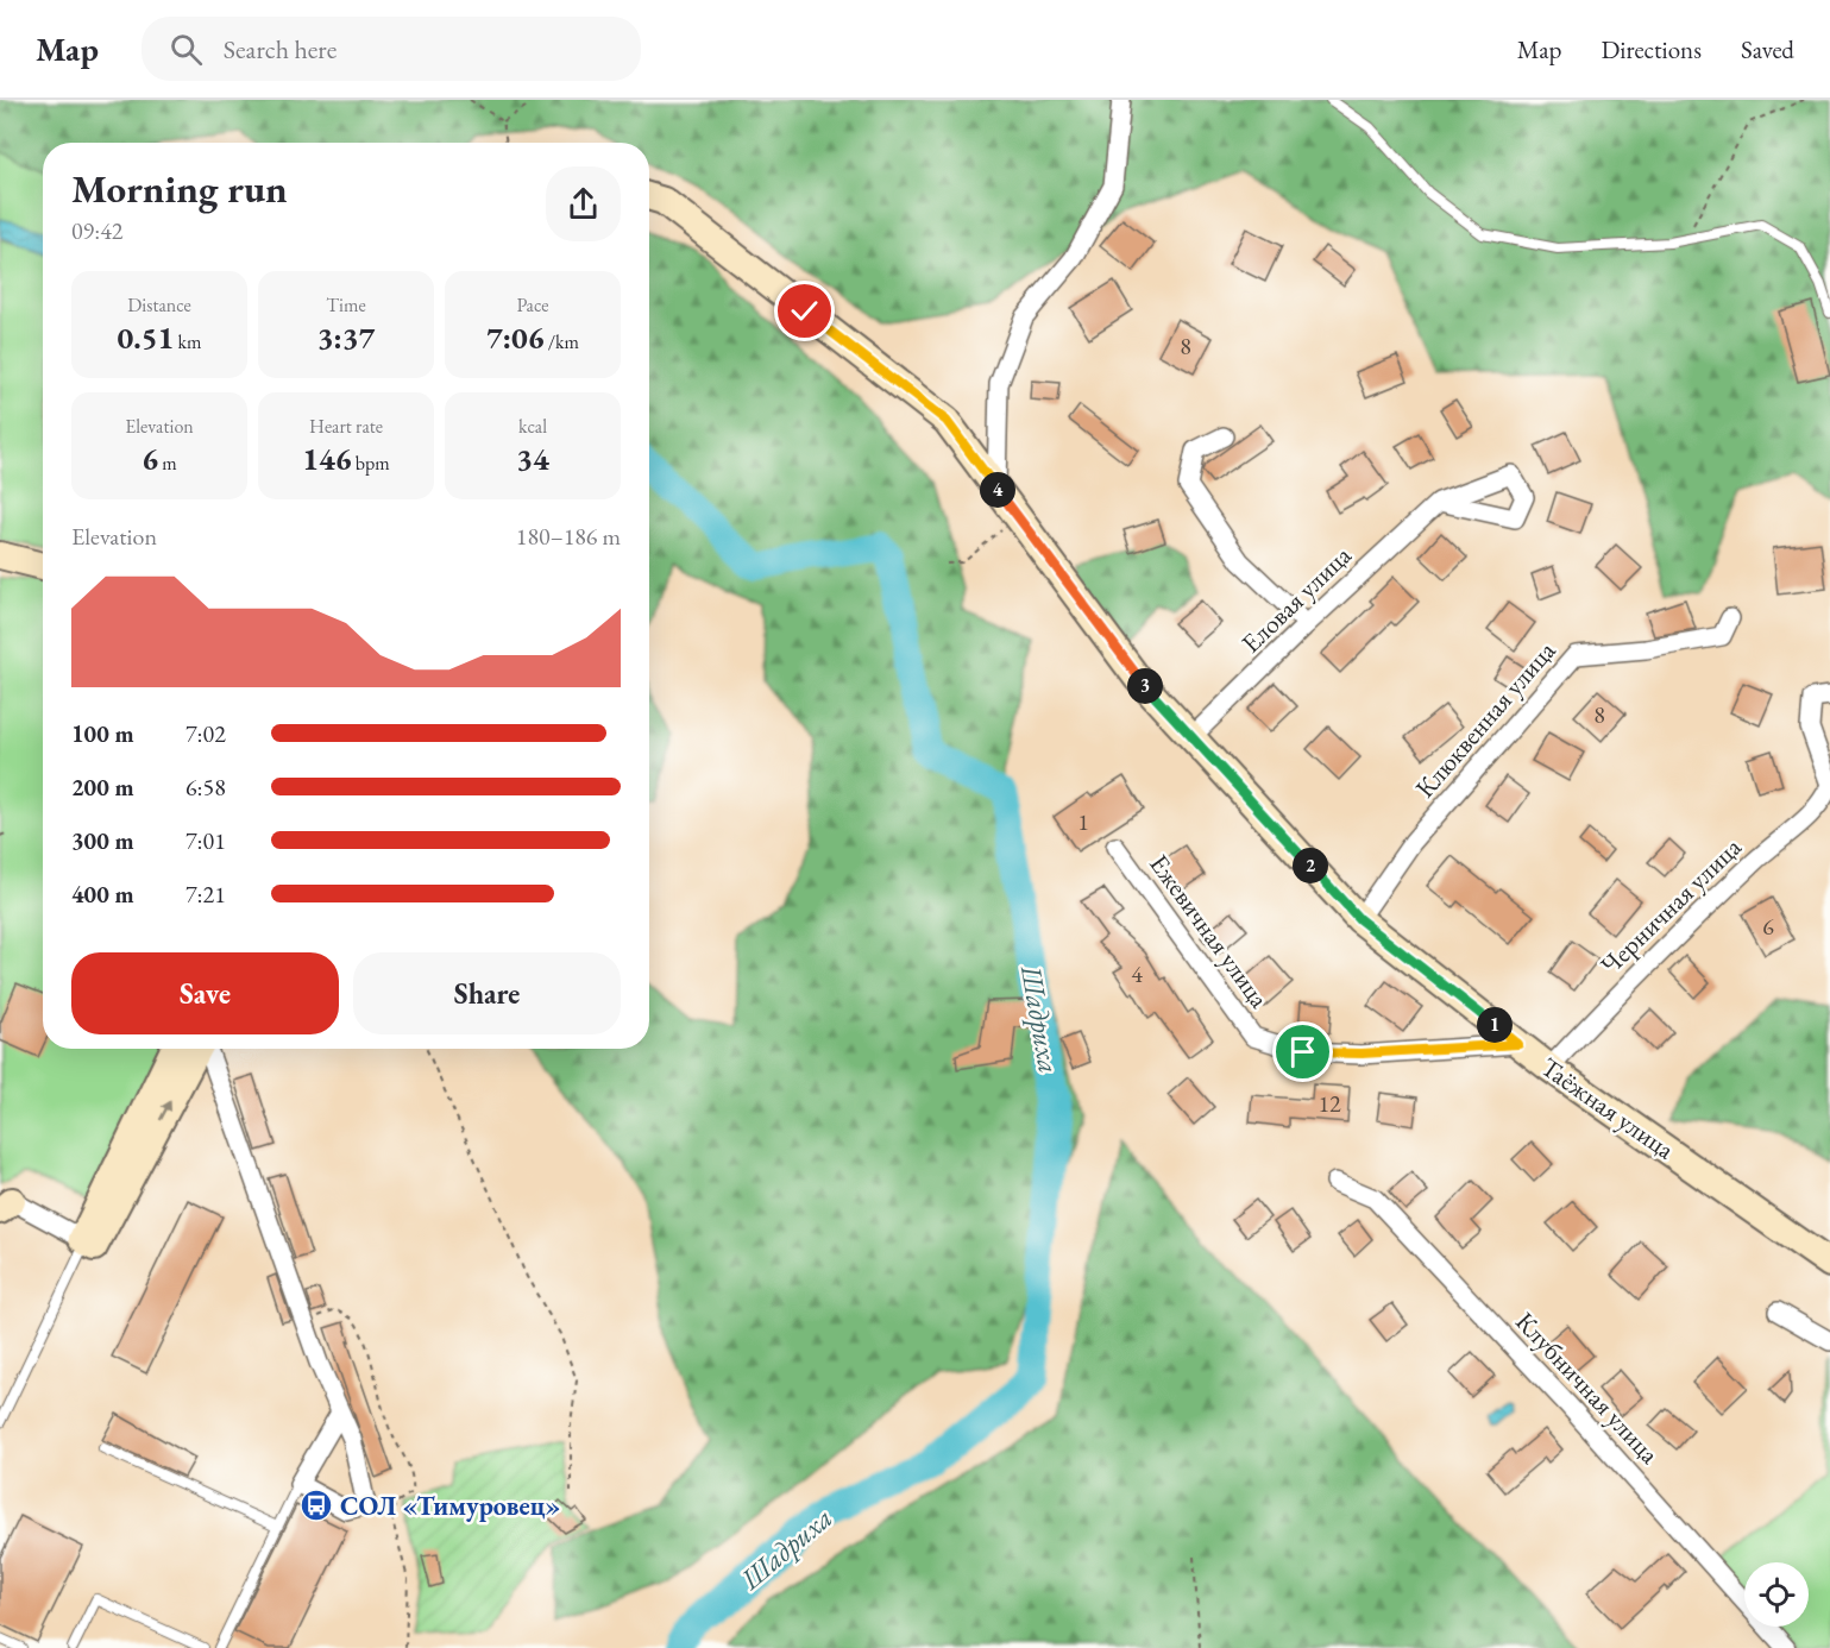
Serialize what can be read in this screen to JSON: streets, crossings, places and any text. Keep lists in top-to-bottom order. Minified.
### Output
{"streets":{"street":["Еловая улица","Клюквенная улица","Черничная улица","Ежевичная улица","Таёжная улица","Клубничная улица"]},"crossings":[["Еловая улица","Таёжная улица"],["Клюквенная улица","Таёжная улица"],["Черничная улица","Таёжная улица"],["Ежевичная улица","Таёжная улица"]],"water":["Шадриха"],"places":{"bus stop":["СОЛ «Тимуровец»"]},"house_numbers":["8","8","1","6","4","12"],"page":{"header":"Map","search":"Search here","nav":["Map","Directions","Saved"],"heading":["Morning run","09:42"],"stats":[["Distance","0.51 km"],["Time","3:37"],["Pace","7:06 /km"],["Elevation","6 m"],["Heart rate","146 bpm"],["kcal","34"]],"pins":["4","3","2","1"],"chart":["Elevation","180–186 m"],"list":[{"name":"100 m","note":"7:02"},{"name":"200 m","note":"6:58"},{"name":"300 m","note":"7:01"},{"name":"400 m","note":"7:21"}],"buttons":["Save","Share"]}}
